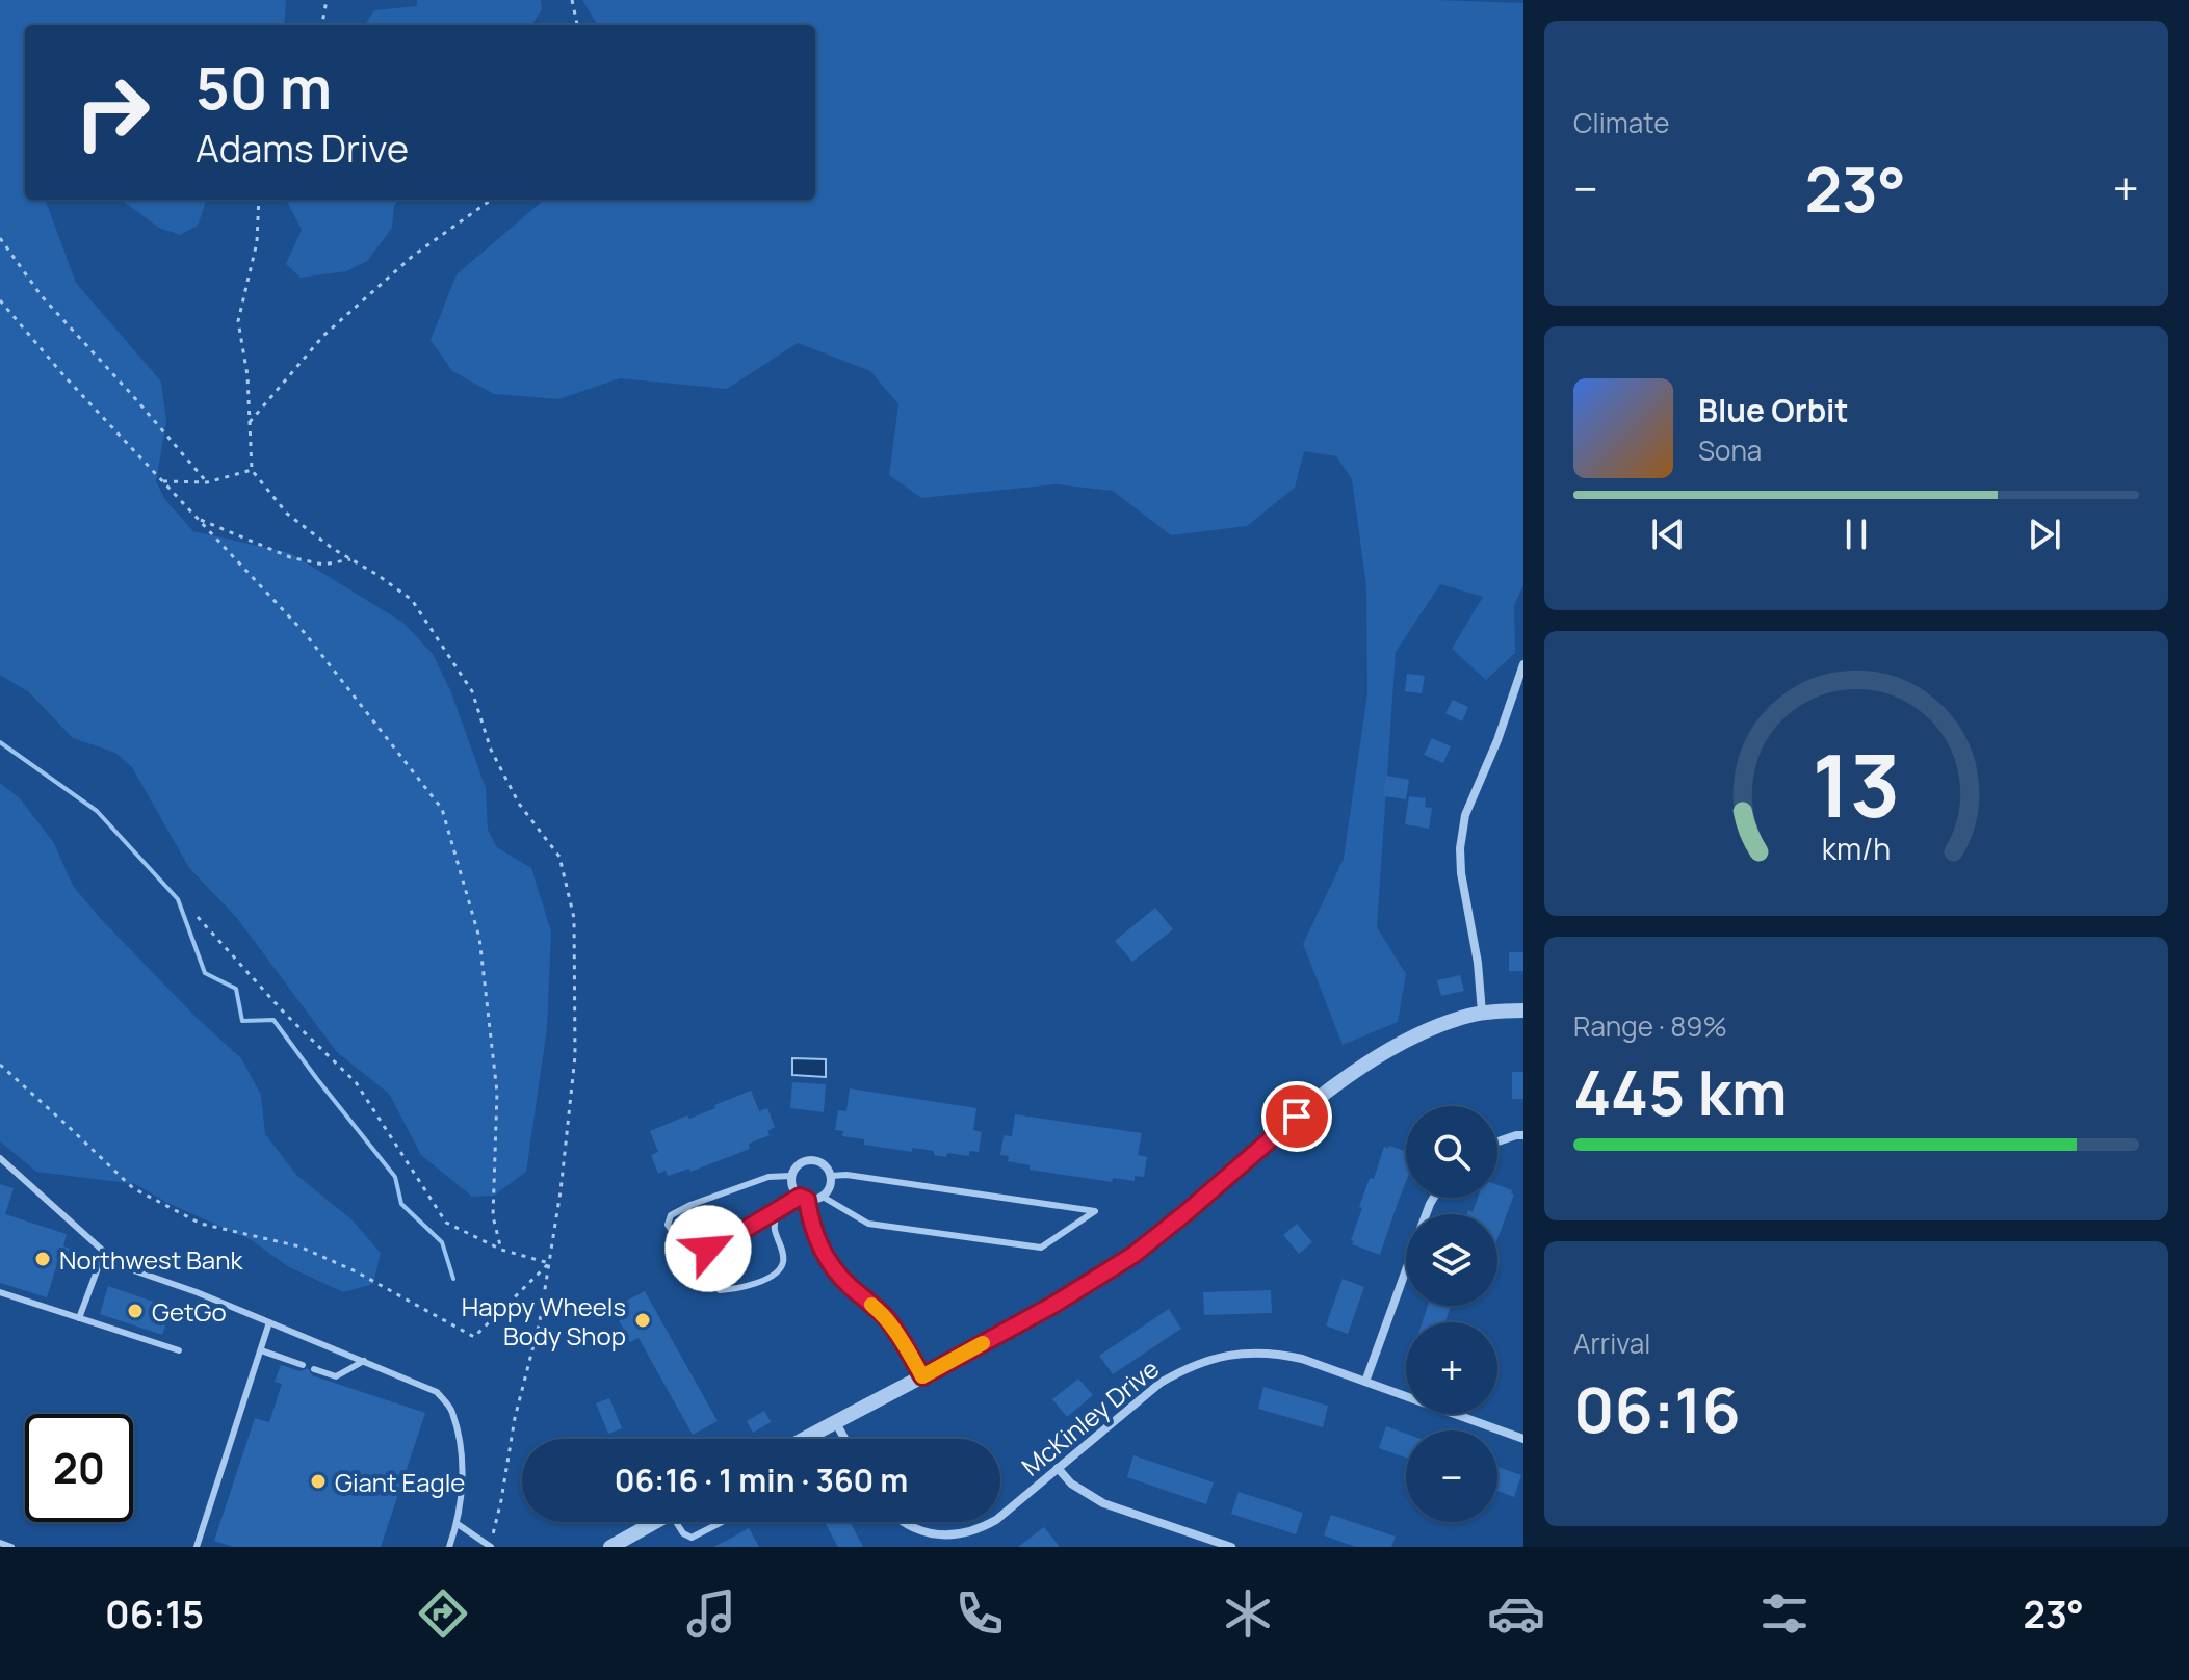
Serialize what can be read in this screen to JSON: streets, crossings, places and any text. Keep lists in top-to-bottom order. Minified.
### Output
{"streets":{"street":["McKinley Drive"]},"places":["Northwest Bank","GetGo","Happy Wheels Body Shop","Giant Eagle"],"page":{"tile":["Climate",["Range · 89%","445 km"],["Arrival","06:16"]],"turn":["50 m","Adams Drive"],"heat":["−","23°","+"],"song":["Blue Orbit","Sona"],"map_buttons":["+","−"],"limit":"20","trip":"06:16 · 1 min · 360 m","tabs":["06:15","23°"],"gauge":["13","km/h"]}}
